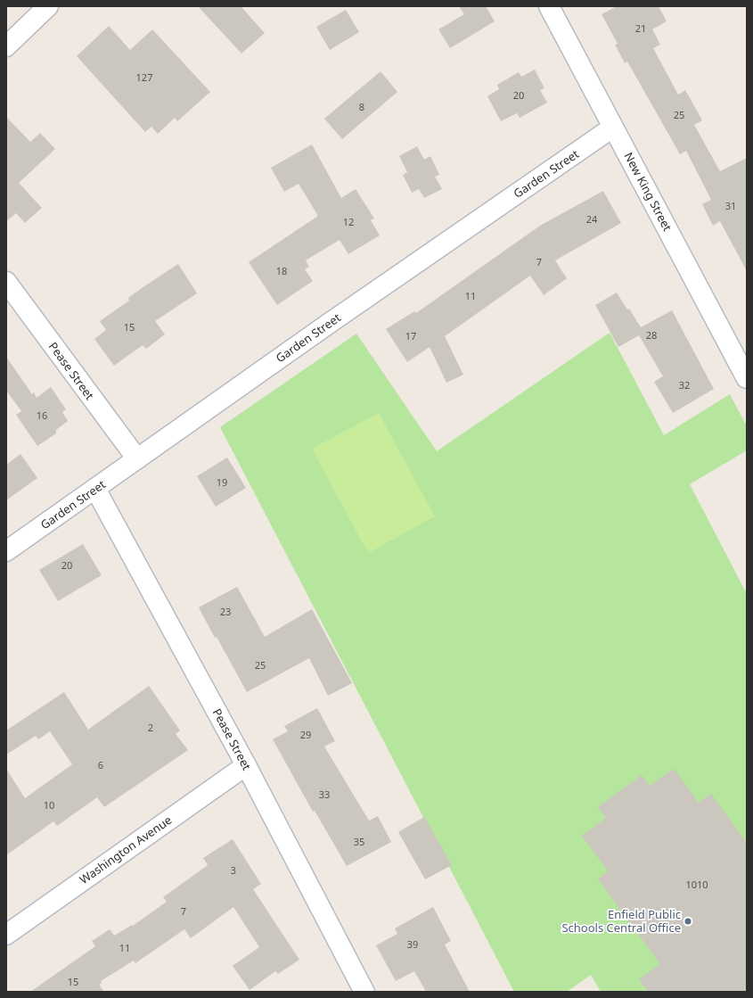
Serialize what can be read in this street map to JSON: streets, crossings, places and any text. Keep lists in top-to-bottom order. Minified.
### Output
{"streets":{"street":["Garden Street","New King Street","Pease Street","Washington Avenue"]},"crossings":[["Garden Street","New King Street"],["Garden Street","Pease Street"],["Pease Street","Washington Avenue"]],"places":["Enfield Public Schools Central Office"],"house_numbers":["21","127","20","8","25","31","24","12","7","18","11","15","28","17","32","16","19","20","23","25","2","29","6","33","10","35","3","1010","7","39","11","15"]}
